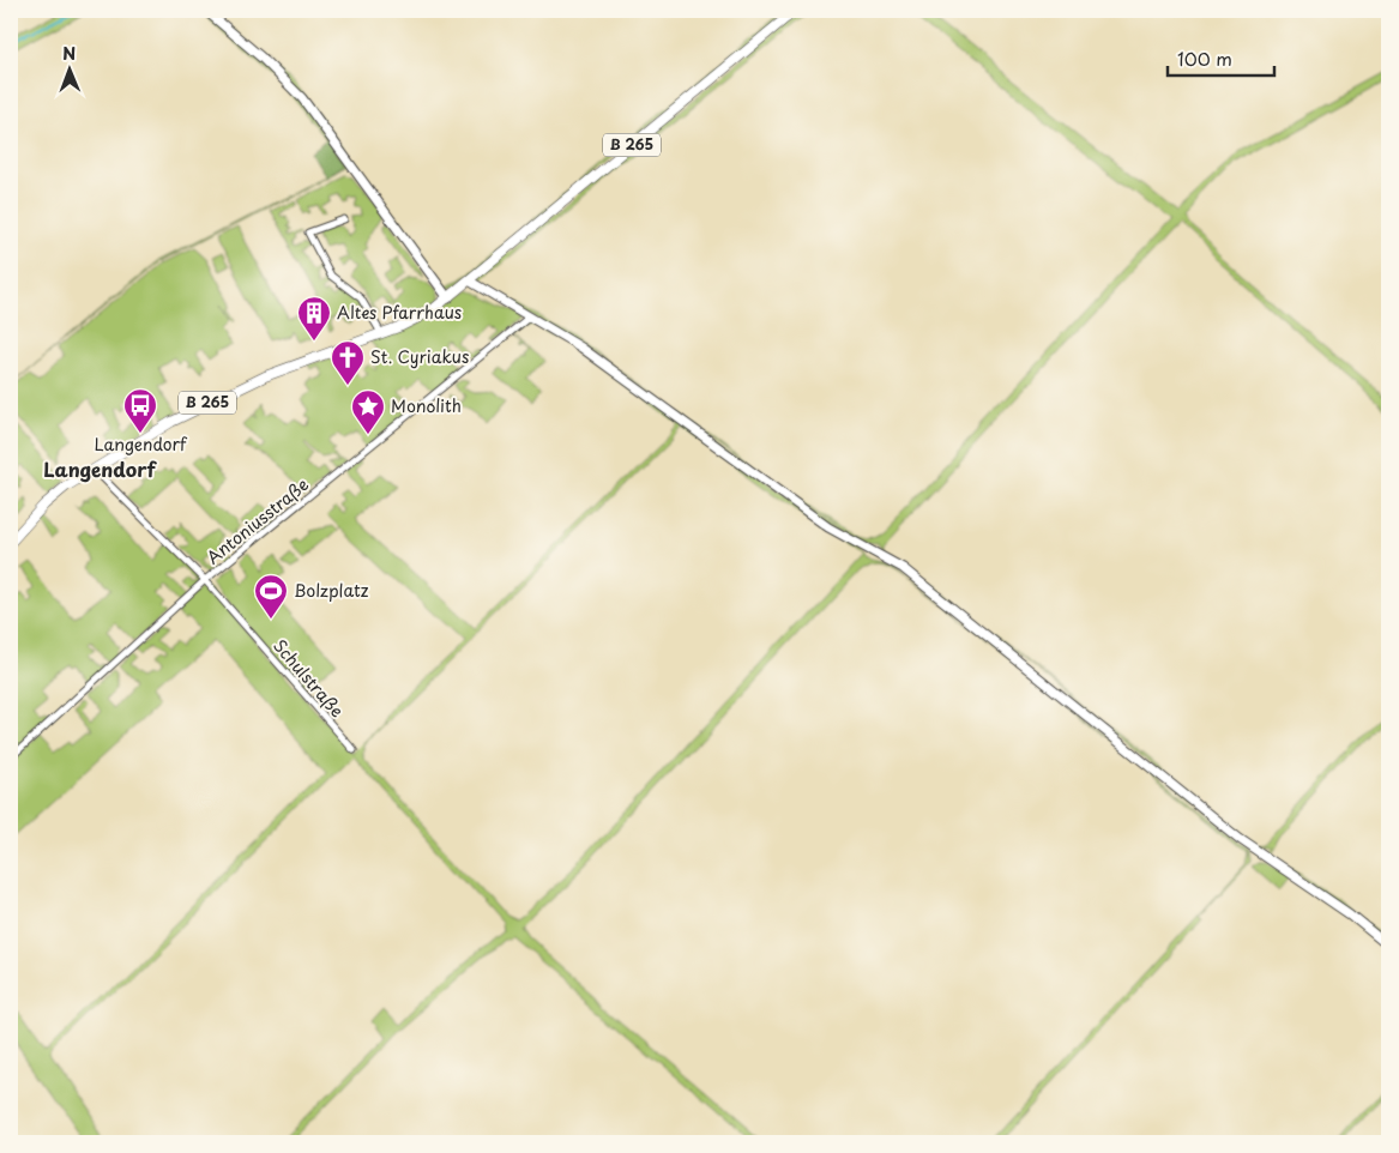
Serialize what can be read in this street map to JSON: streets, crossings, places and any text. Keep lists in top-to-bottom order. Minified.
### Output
{"streets":{"main road":["B 265"],"street":["Antoniusstraße","Schulstraße"]},"crossings":[["B 265","Schulstraße"],["Antoniusstraße","Schulstraße"]],"districts":["Langendorf"],"places":{"building":["Altes Pfarrhaus"],"church":["St. Cyriakus"],"bus stop":["Langendorf"],"place":["Monolith"],"sports":["Bolzplatz"]},"scale_bar":"100 m","north":"top"}
